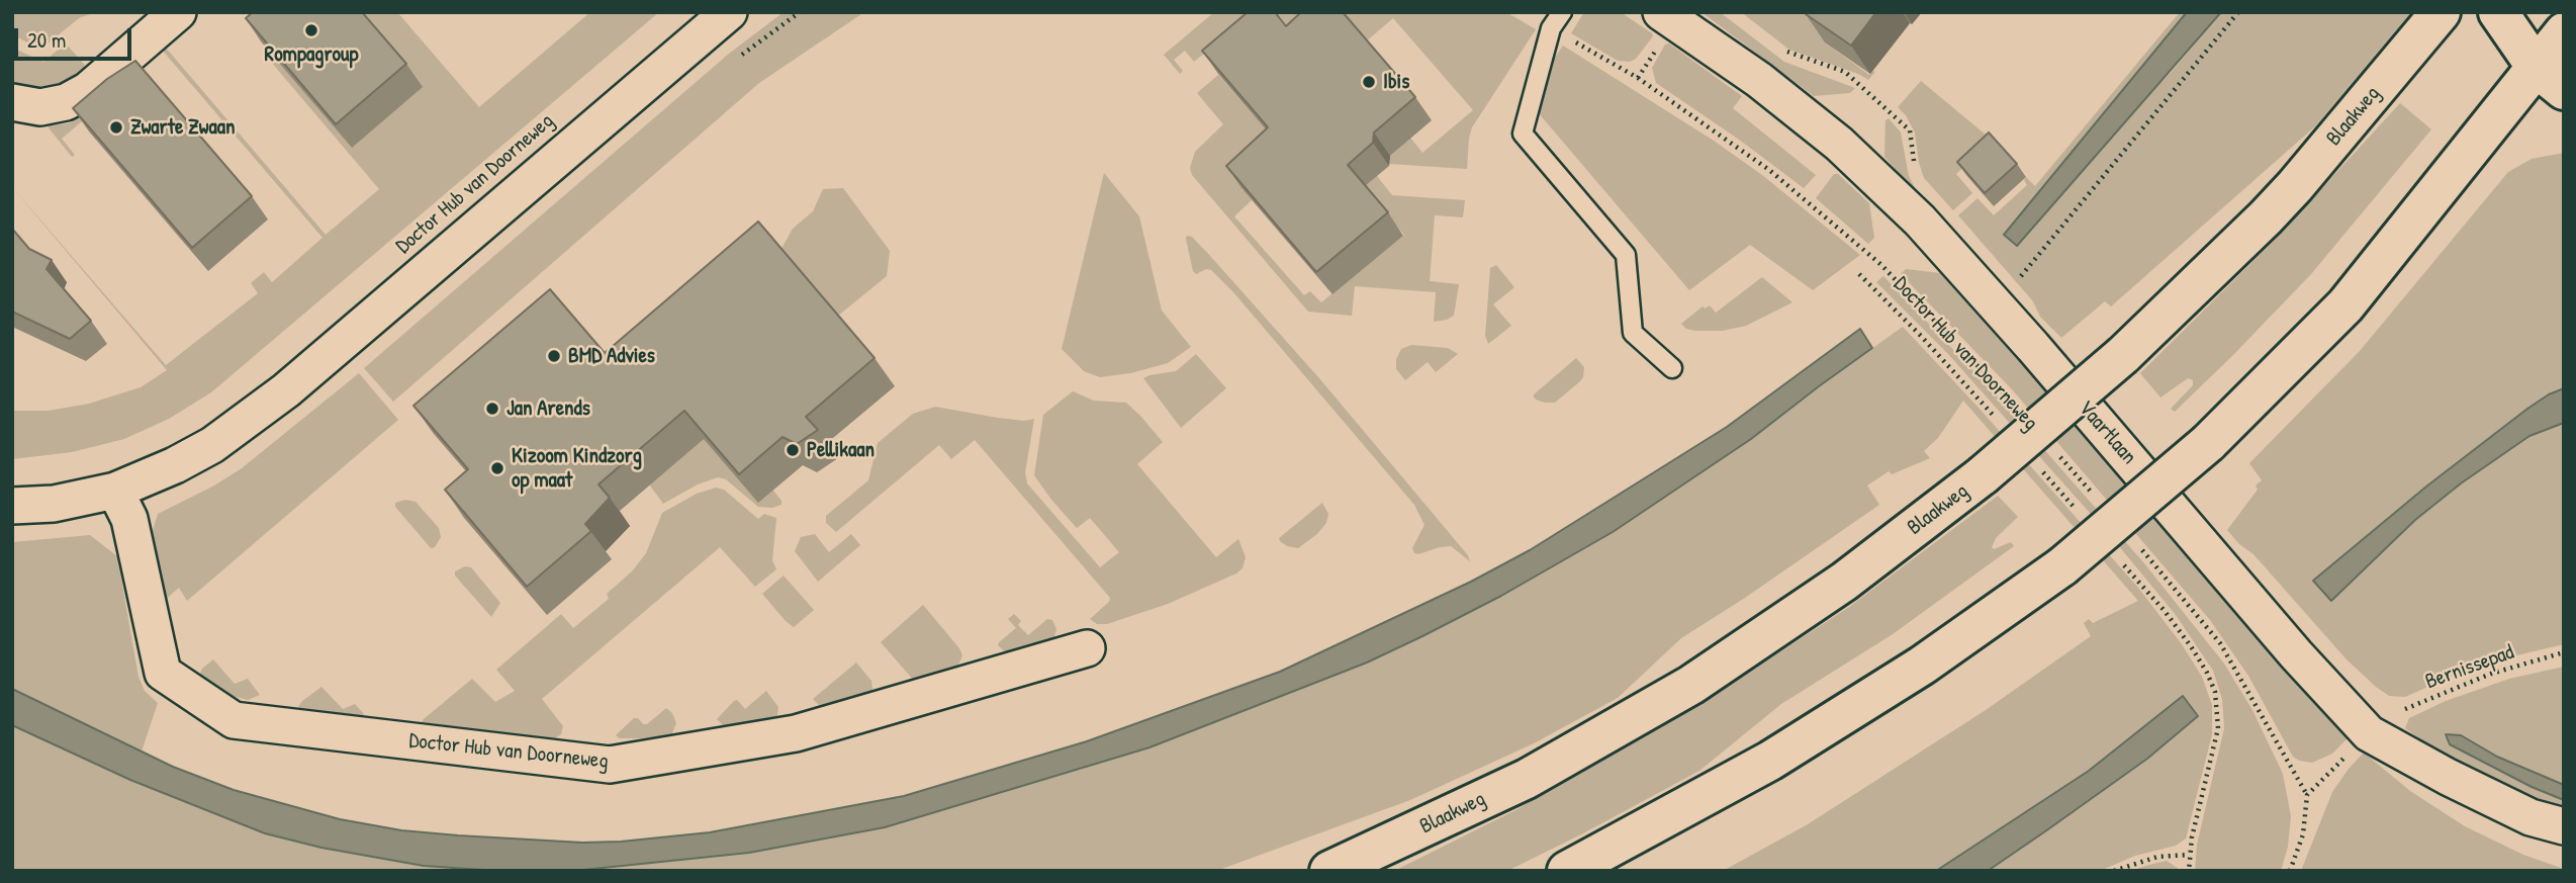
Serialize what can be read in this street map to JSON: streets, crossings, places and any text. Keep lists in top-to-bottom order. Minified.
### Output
{"streets":{"main road":["Blaakweg"],"street":["Doctor Hub van Doorneweg","Vaartlaan"],"path":["Bernissepad"]},"places":["Rompagroup","Ibis","Zwarte Zwaan","BMD Advies","Jan Arends","Pellikaan","Kizoom Kindzorg op maat"],"scale_bar":"20 m"}
